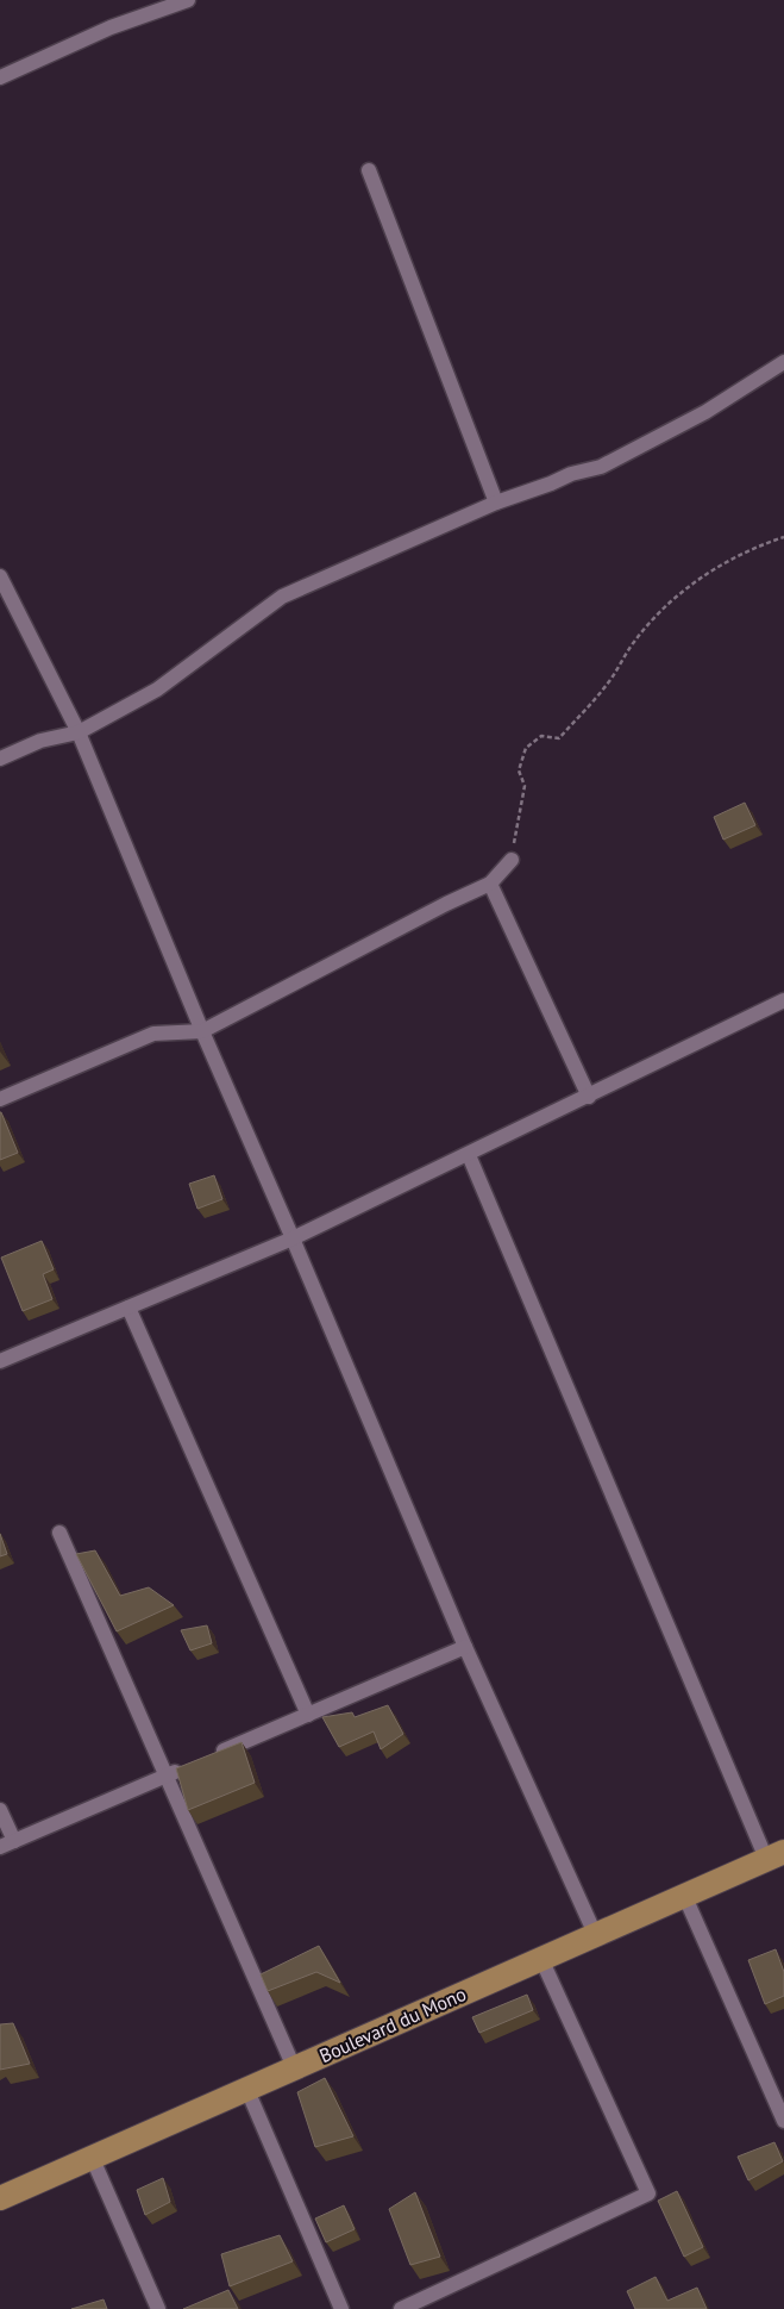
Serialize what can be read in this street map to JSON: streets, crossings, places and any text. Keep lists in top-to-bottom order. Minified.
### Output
{"streets":{"main road":["Boulevard du Mono"]}}
